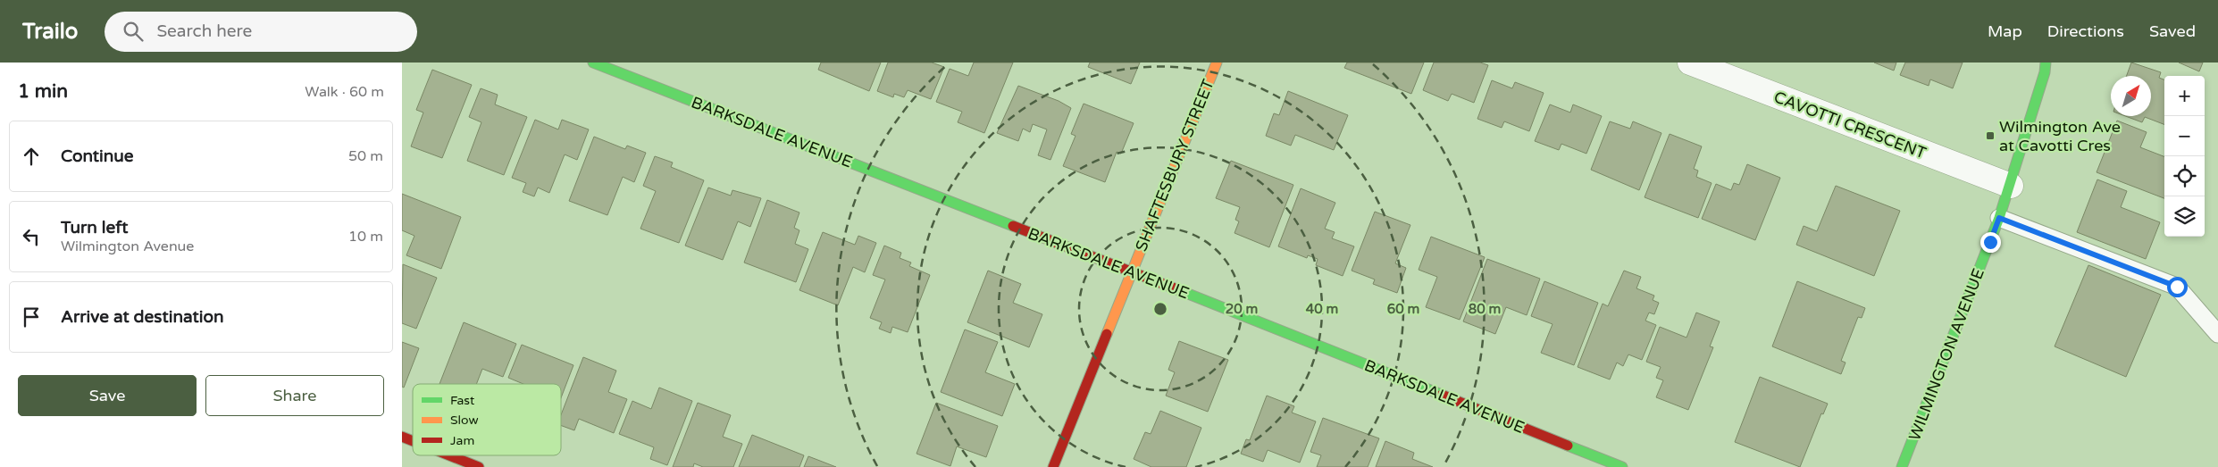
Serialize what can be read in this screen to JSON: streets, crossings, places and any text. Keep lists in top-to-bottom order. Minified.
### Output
{"streets":{"street":["CAVOTTI CRESCENT","BARKSDALE AVENUE","SHAFTESBURY STREET","WILMINGTON AVENUE"]},"crossings":[["CAVOTTI CRESCENT","WILMINGTON AVENUE"],["BARKSDALE AVENUE","SHAFTESBURY STREET"]],"places":{"transit":["Wilmington Ave at Cavotti Cres"]},"legend":["Fast","Slow","Jam"],"north":"top right","page":{"header":"Trailo","search":"Search here","nav":["Map","Directions","Saved"],"heading":["1 min","Walk · 60 m"],"map_buttons":["+","−"],"list":[["Continue","50 m"],["Turn left","Wilmington Avenue","10 m"],"Arrive at destination"],"buttons":["Save","Share"]},"rings":["20 m","40 m","60 m","80 m"]}
